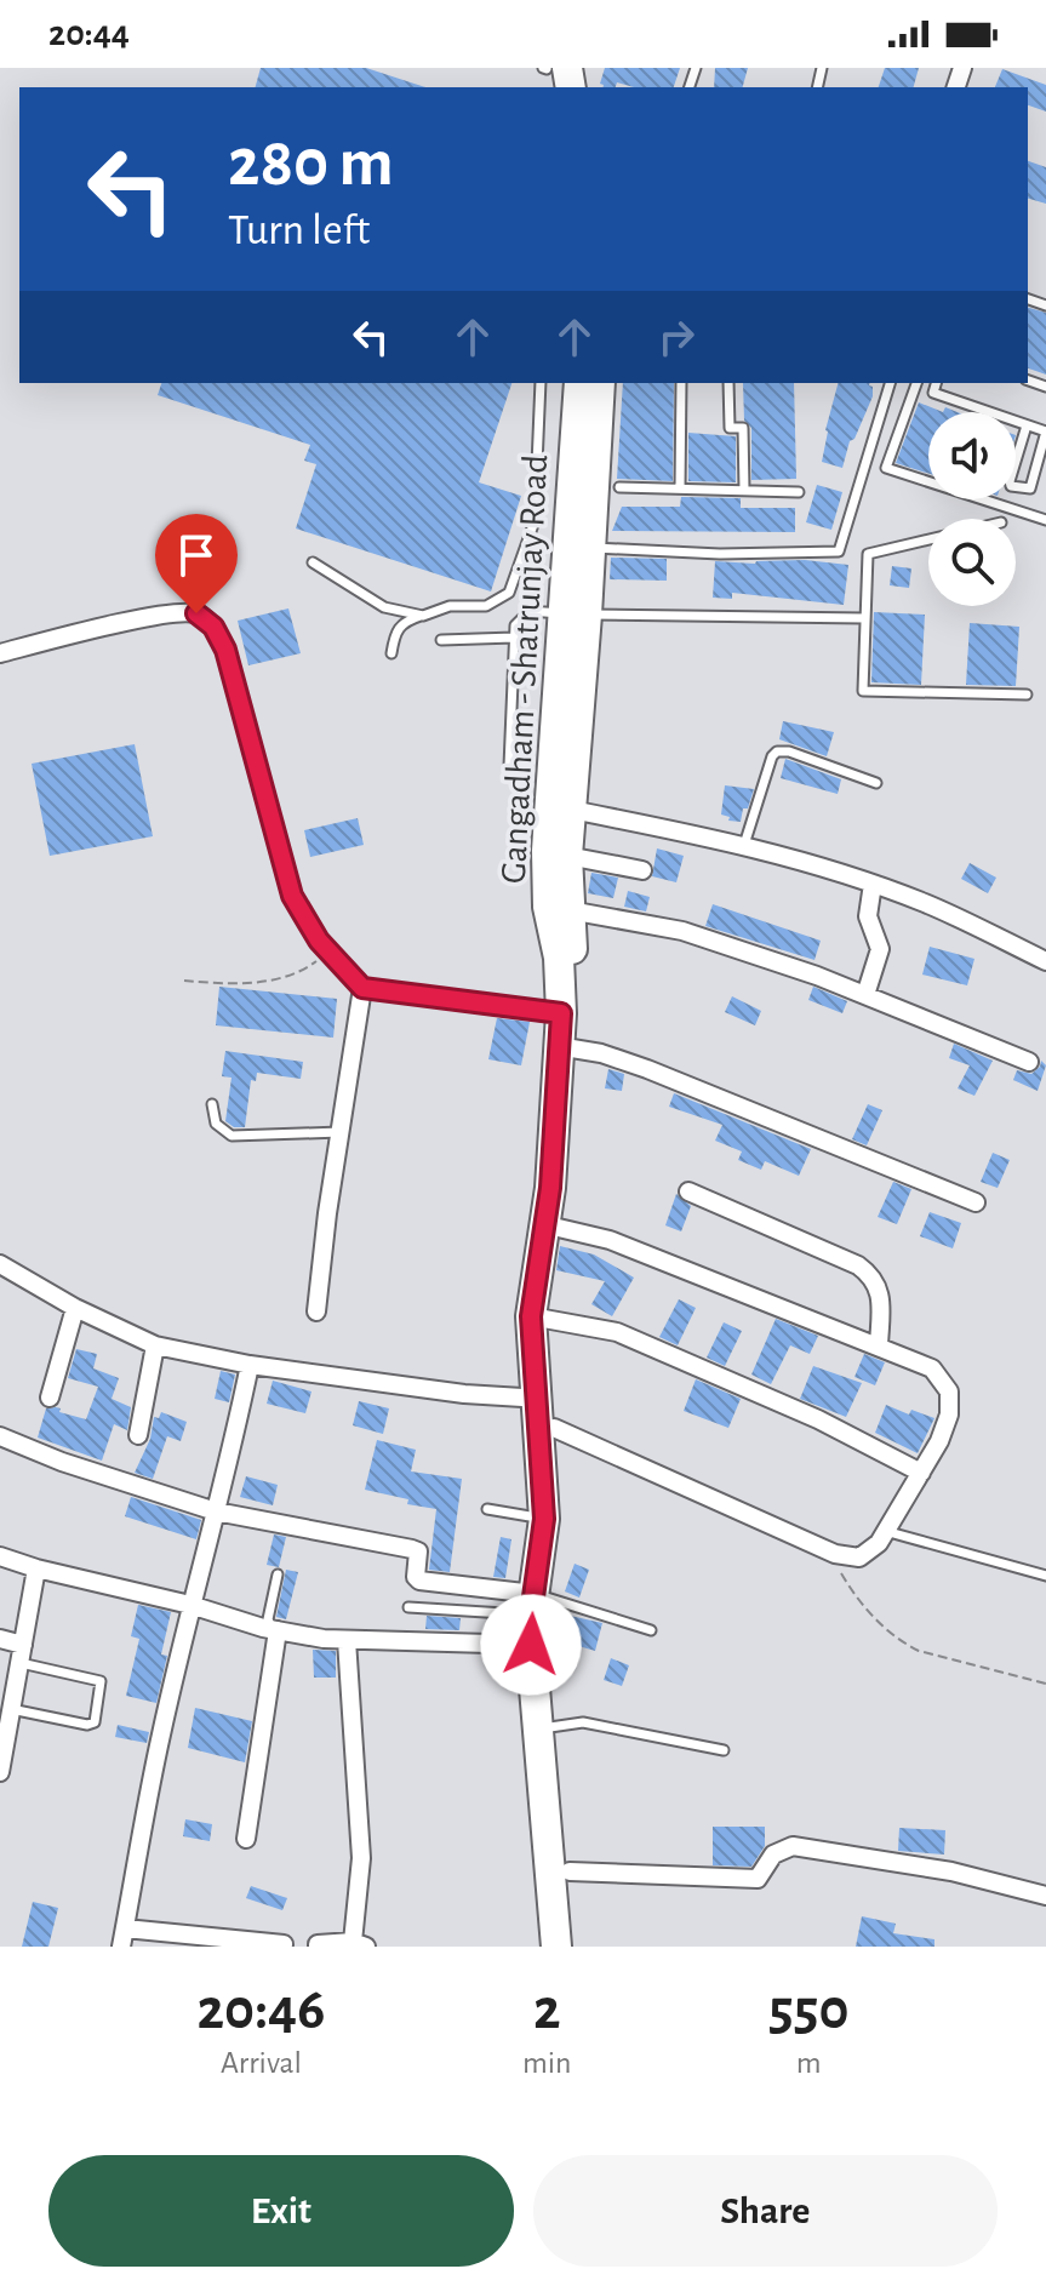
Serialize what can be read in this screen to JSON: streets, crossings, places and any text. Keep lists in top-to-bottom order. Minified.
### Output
{"streets":{"main road":["Gangadham - Shatrunjay Road"]},"page":{"status":"20:44","turn":["280 m","Turn left"],"eta":["20:46","Arrival","2","min","550","m"],"buttons":["Exit","Share"]}}
